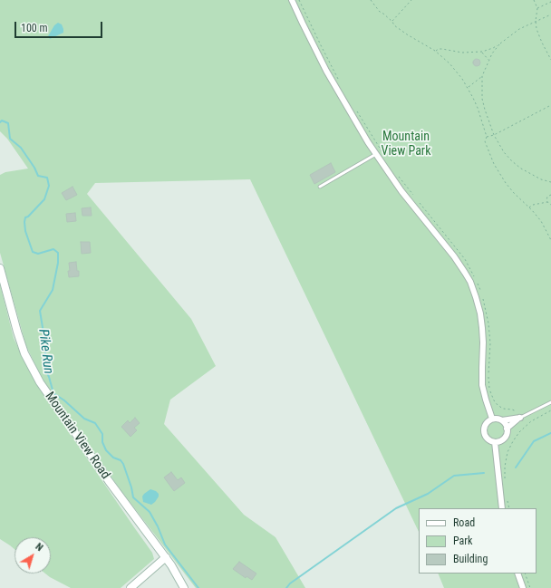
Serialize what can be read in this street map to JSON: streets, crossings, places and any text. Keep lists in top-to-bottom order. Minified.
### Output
{"streets":{"street":["Mountain View Road"]},"water":["Pike Run"],"parks":["Mountain View Park"],"legend":["Road","Park","Building"],"scale_bar":"100 m","north":"top right"}
